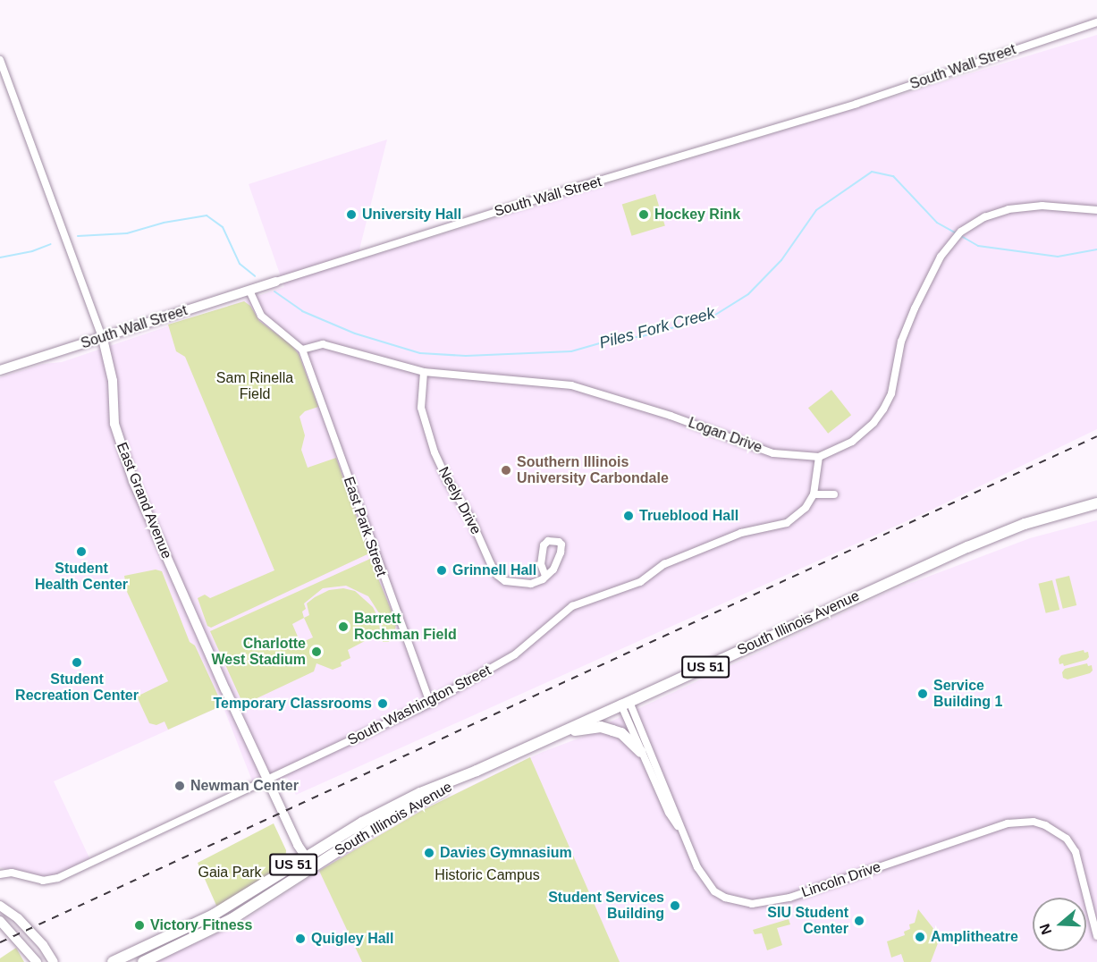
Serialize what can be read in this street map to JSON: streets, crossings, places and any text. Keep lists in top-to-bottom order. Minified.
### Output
{"streets":{"highway":["South Illinois Avenue","US 51"],"main road":["South Wall Street","East Grand Avenue"],"street":["Logan Drive","Neely Drive","East Park Street","South Washington Street","Lincoln Drive"]},"crossings":[["South Wall Street","East Grand Avenue"],["Logan Drive","Neely Drive"],["Logan Drive","East Park Street"],["East Grand Avenue","South Illinois Avenue"],["East Grand Avenue","South Washington Street"],["East Park Street","South Washington Street"],["South Illinois Avenue","Lincoln Drive"]],"water":["Piles Fork Creek"],"parks":["Sam Rinella Field","Gaia Park","Historic Campus"],"places":["University Hall","Hockey Rink","Southern Illinois University Carbondale","Trueblood Hall","Student Health Center","Grinnell Hall","Barrett Rochman Field","Charlotte West Stadium","Student Recreation Center","Service Building 1","Temporary Classrooms","Newman Center","Davies Gymnasium","Student Services Building","SIU Student Center","Victory Fitness","Amplitheatre","Quigley Hall"],"north":"left"}
